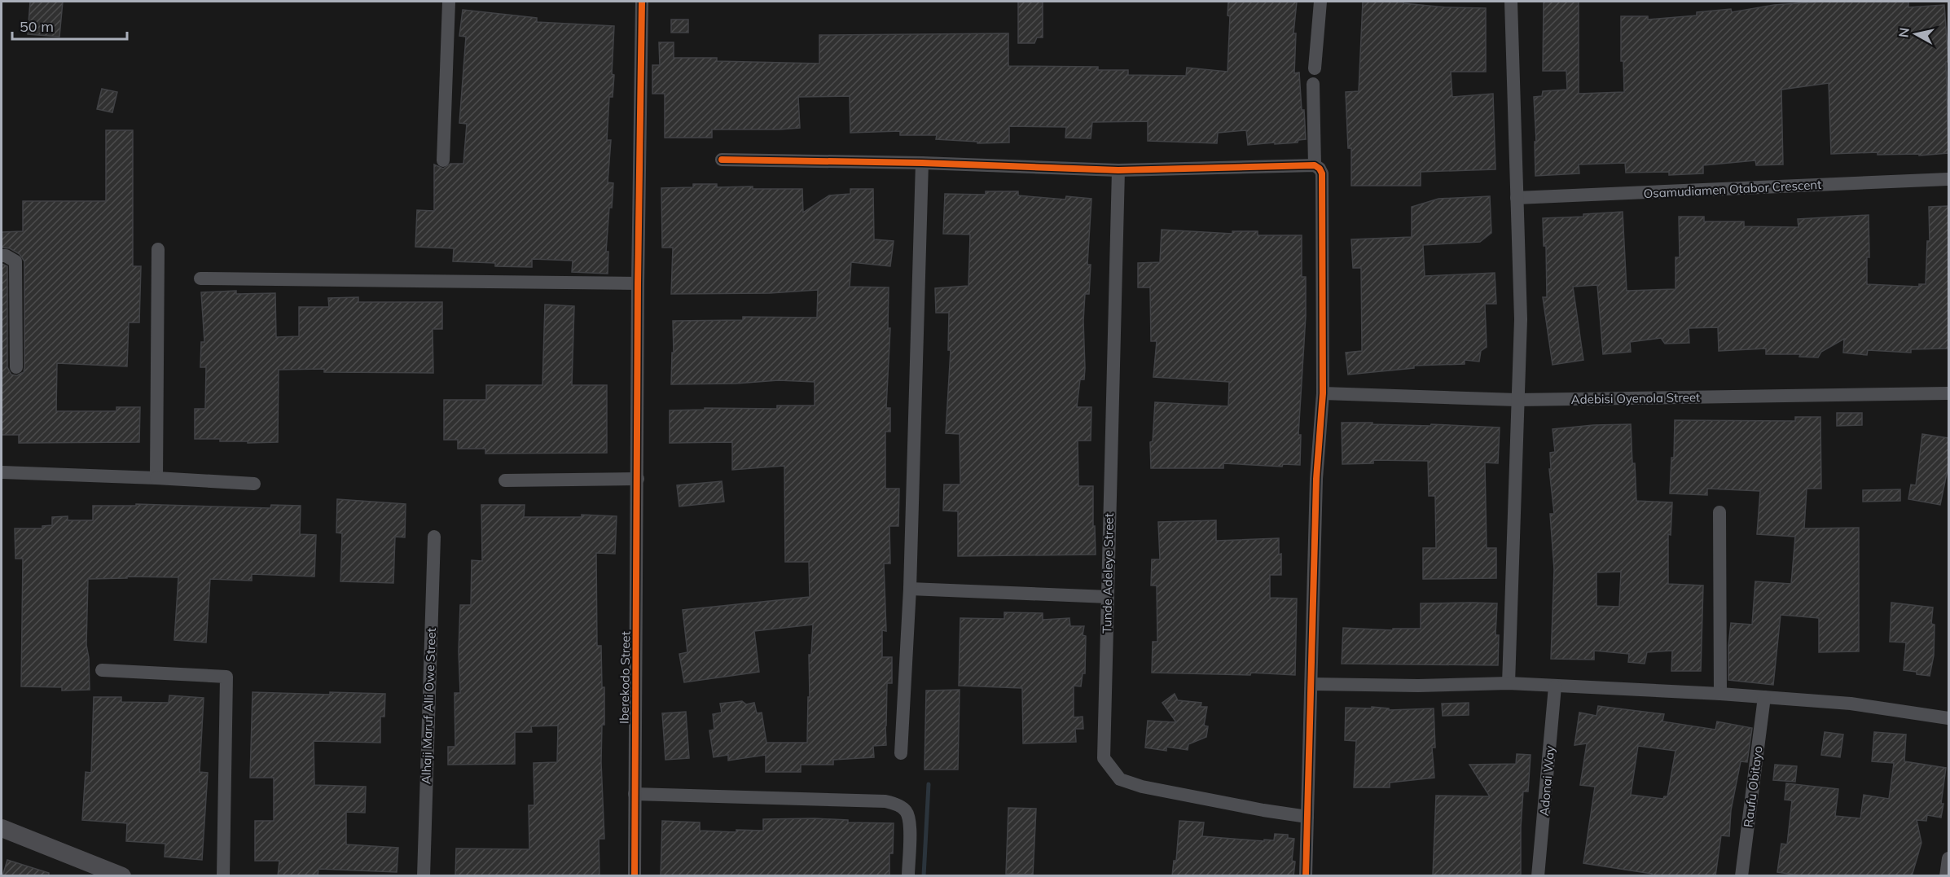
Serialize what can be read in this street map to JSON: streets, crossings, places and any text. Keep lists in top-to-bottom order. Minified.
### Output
{"streets":{"street":["Osamudiamen Otabor Crescent","Adebisi Oyenola Street","Tunde Adeleye Street","Iberekodo Street","Alhaji Maruf Alli Owe Street","Adonai Way","Raufu Obitayo"]},"scale_bar":"50 m","north":"left"}
